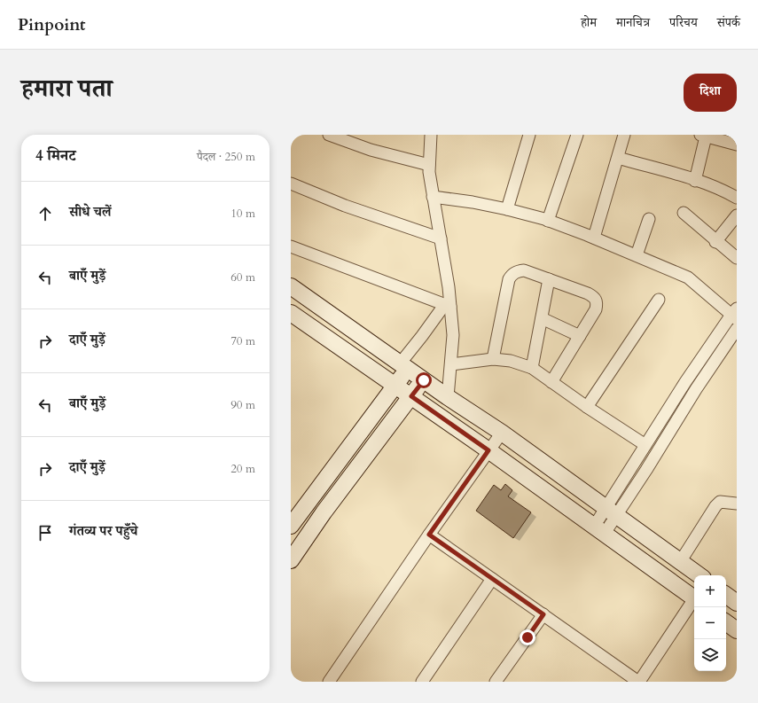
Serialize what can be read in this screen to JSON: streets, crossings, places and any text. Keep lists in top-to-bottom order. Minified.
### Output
{"page":{"header":"Pinpoint","nav":["होम","मानचित्र","परिचय","संपर्क"],"title":"हमारा पता","buttons":"दिशा","heading":["4 मिनट","पैदल · 250 m"],"list":[["सीधे चलें","10 m"],["बाएँ मुड़ें","60 m"],["दाएँ मुड़ें","70 m"],["बाएँ मुड़ें","90 m"],["दाएँ मुड़ें","20 m"],"गंतव्य पर पहुँचे"],"map_buttons":["+","−"]}}
